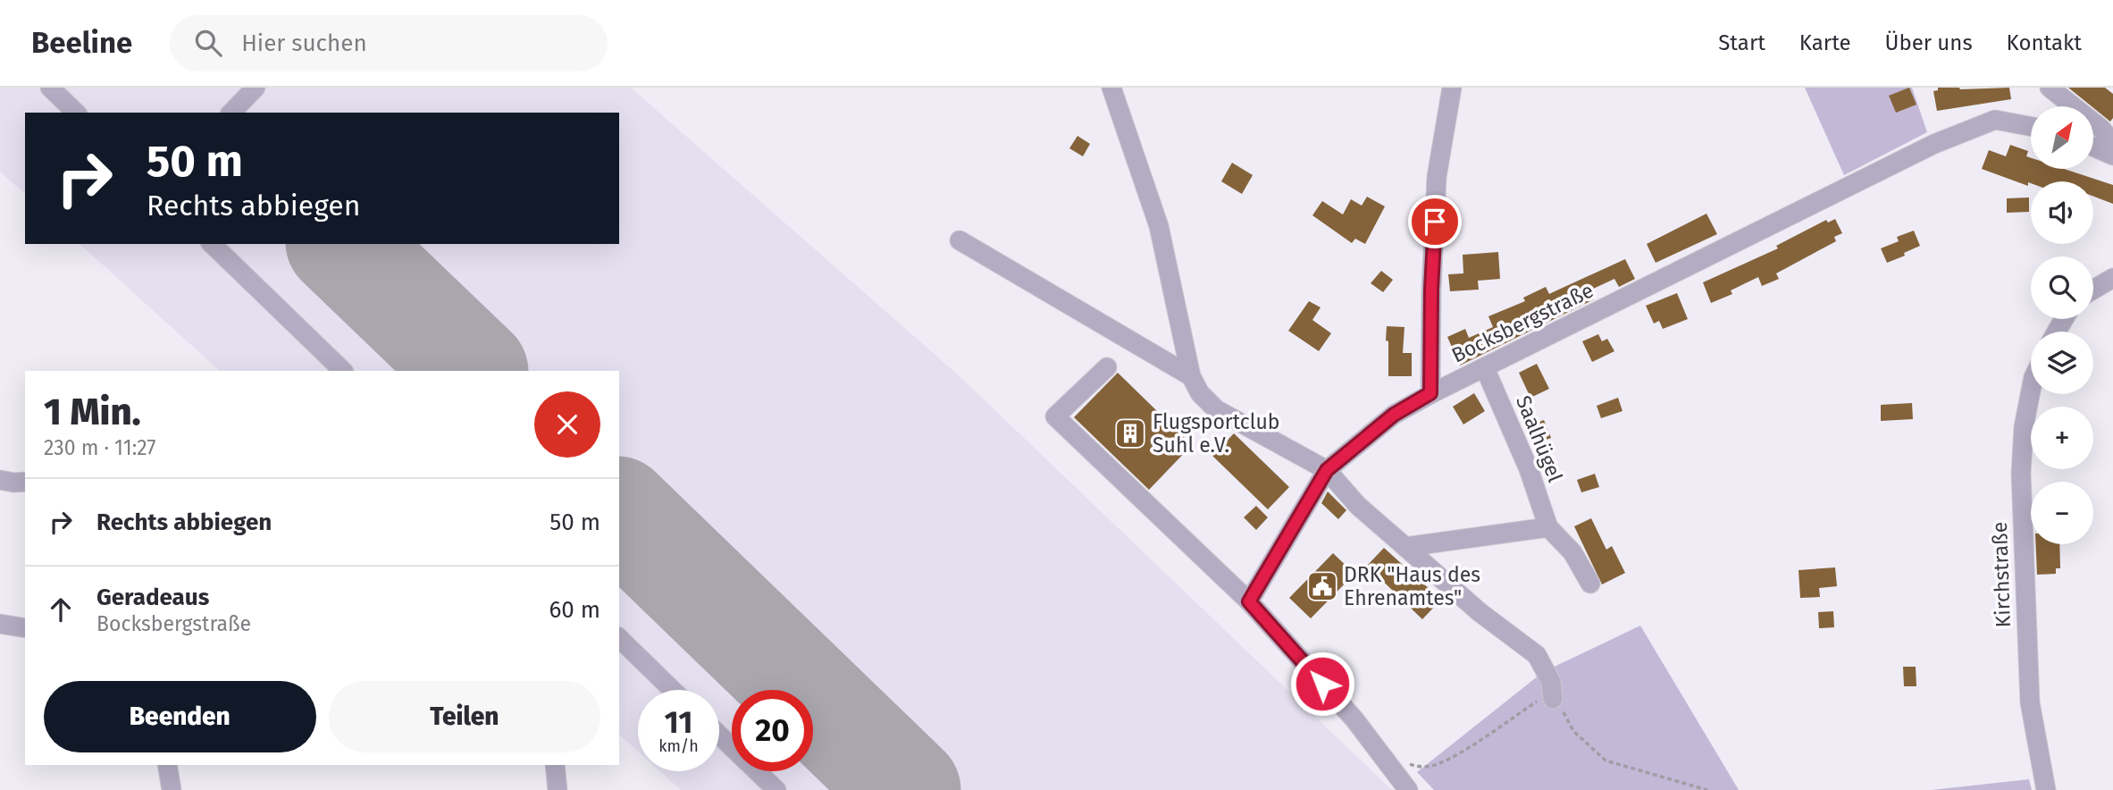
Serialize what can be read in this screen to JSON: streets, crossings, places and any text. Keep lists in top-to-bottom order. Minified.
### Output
{"streets":{"street":["Bocksbergstraße","Saalhügel","Kirchstraße"]},"crossings":[["Bocksbergstraße","Saalhügel"]],"places":{"building":["Flugsportclub Suhl e.V."],"public building":["DRK \"Haus des Ehrenamtes\""]},"north":"top right","page":{"header":"Beeline","search":"Hier suchen","nav":["Start","Karte","Über uns","Kontakt"],"map_buttons":["+","−"],"turn":["50 m","Rechts abbiegen"],"heading":["1 Min.","230 m · 11:27"],"list":[{"name":"Rechts abbiegen","value":"50 m"},{"name":"Geradeaus","note":"Bocksbergstraße","value":"60 m"}],"buttons":["Beenden","Teilen"],"speed":"11 km/h","limit":"20"}}
